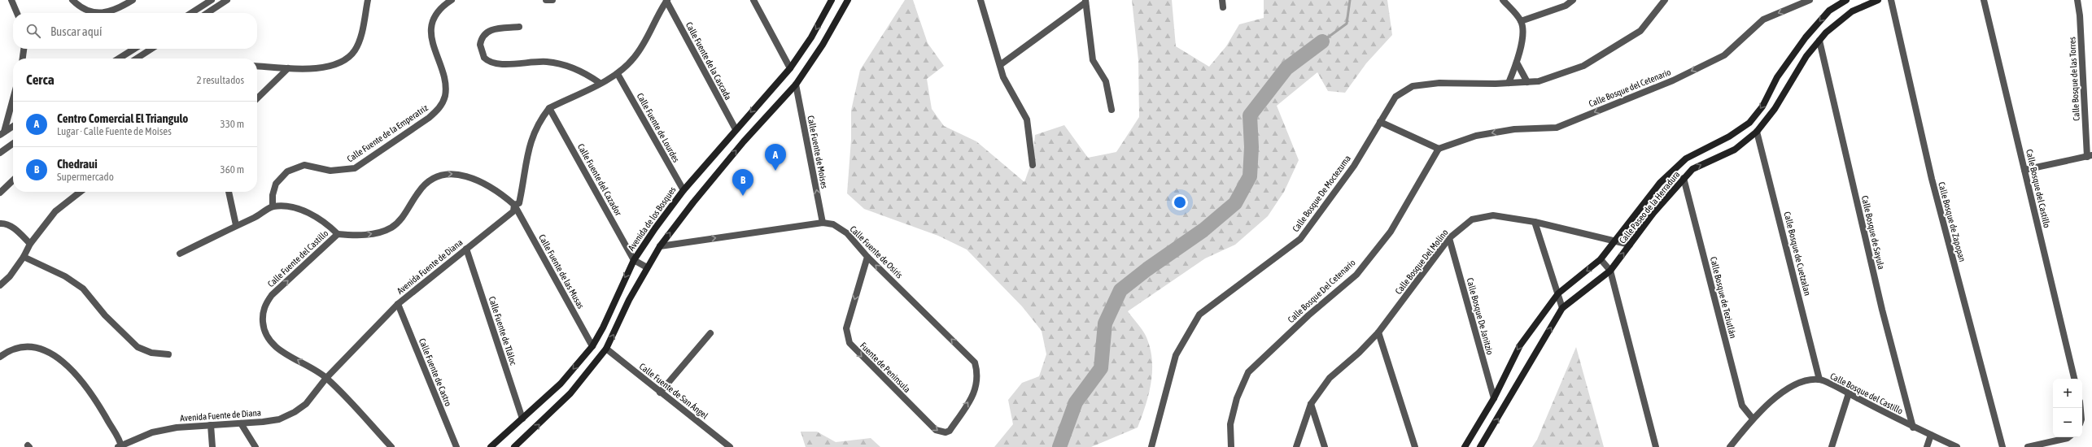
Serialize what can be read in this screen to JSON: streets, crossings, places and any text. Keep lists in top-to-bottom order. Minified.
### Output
{"streets":{"main road":["Calle Paseo de la Herradura","Avenida de los Bosques"],"street":["Calle Fuente de la Cascada","Calle Bosque de las Torres","Calle Bosque del Cetenario","Calle Fuente de Lourdes","Calle Fuente de la Emperatriz","Calle Fuente de Moises","Calle Fuente del Cazador","Calle Bosque del Castillo","Calle Bosque De Moctezuma","Calle Bosque de Zapopan","Calle Bosque de Sayula","Calle Fuente de Osiris","Calle Bosque de Cuetzalan","Calle Fuente del Castillo","Calle Bosque Del Molino","Avenida Fuente de Diana","Calle Fuente de las Musas","Calle Bosque Del Cetenario","Calle Bosque de Teziutlán","Calle Bosque De Janitzio","Calle Fuente de Tláloc","Fuente de Peninsula","Calle Fuente de Castro","Calle Fuente de San Ángel"]},"crossings":[["Calle Fuente de la Cascada","Avenida de los Bosques"],["Calle Bosque del Cetenario","Calle Bosque Del Cetenario"],["Calle Fuente de Lourdes","Avenida de los Bosques"],["Calle Fuente de Moises","Calle Fuente de Osiris"],["Calle Fuente del Cazador","Avenida de los Bosques"],["Calle Fuente del Cazador","Avenida Fuente de Diana"],["Calle Bosque del Castillo","Calle Bosque de Sayula"],["Calle Bosque del Castillo","Calle Bosque de Cuetzalan"],["Calle Bosque del Castillo","Calle Bosque de Teziutlán"],["Calle Paseo de la Herradura","Calle Bosque de Sayula"],["Calle Paseo de la Herradura","Calle Bosque de Cuetzalan"],["Calle Paseo de la Herradura","Calle Bosque Del Molino"],["Calle Paseo de la Herradura","Calle Bosque de Teziutlán"],["Calle Paseo de la Herradura","Calle Bosque De Janitzio"],["Avenida de los Bosques","Calle Fuente de las Musas"],["Avenida de los Bosques","Calle Fuente de Tláloc"],["Calle Fuente de Osiris","Fuente de Peninsula"],["Calle Fuente del Castillo","Avenida Fuente de Diana"],["Calle Fuente del Castillo","Calle Fuente de las Musas"],["Calle Bosque Del Molino","Calle Bosque De Janitzio"],["Avenida Fuente de Diana","Calle Fuente de las Musas"],["Avenida Fuente de Diana","Calle Fuente de Tláloc"],["Avenida Fuente de Diana","Calle Fuente de Castro"]],"one_way":["Calle Bosque del Cetenario","Calle Fuente de Moises","Fuente de Peninsula"],"page":{"search":"Buscar aquí","heading":["Cerca","2 resultados"],"list":[{"mark":"A","name":"Centro Comercial El Triangulo","note":"Lugar · Calle Fuente de Moises","value":"330 m"},{"mark":"B","name":"Chedraui","note":"Supermercado","value":"360 m"}],"pins":["A","B"],"map_buttons":["+","−"]}}
